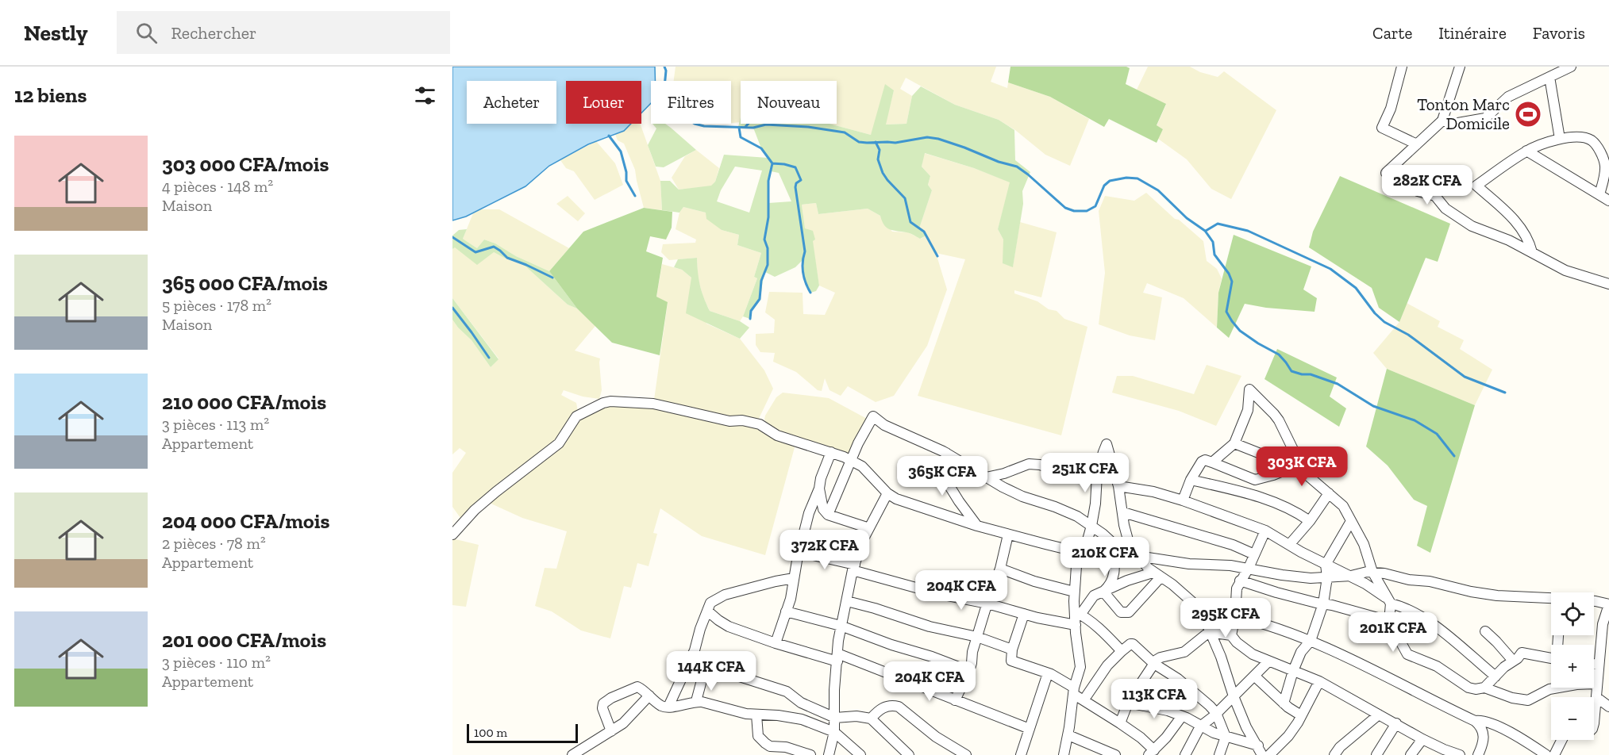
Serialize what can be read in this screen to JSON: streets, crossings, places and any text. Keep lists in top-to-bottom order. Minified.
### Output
{"places":{"sports":["Tonton Marc Domicile"]},"scale_bar":"100 m","page":{"header":"Nestly","search":"Rechercher","nav":["Carte","Itinéraire","Favoris"],"heading":"12 biens","chip":["Acheter","Louer","Filtres","Nouveau"],"list":[{"name":"303 000 CFA/mois","note":"4 pièces · 148 m² · Maison"},{"name":"365 000 CFA/mois","note":"5 pièces · 178 m² · Maison"},{"name":"210 000 CFA/mois","note":"3 pièces · 113 m² · Appartement"},{"name":"204 000 CFA/mois","note":"2 pièces · 78 m² · Appartement"},{"name":"201 000 CFA/mois","note":"3 pièces · 110 m² · Appartement"}],"price":["282K CFA","303K CFA","251K CFA","365K CFA","372K CFA","210K CFA","204K CFA","295K CFA","201K CFA","144K CFA","204K CFA","113K CFA"],"map_buttons":["+","−"],"scale":"100 m"}}
